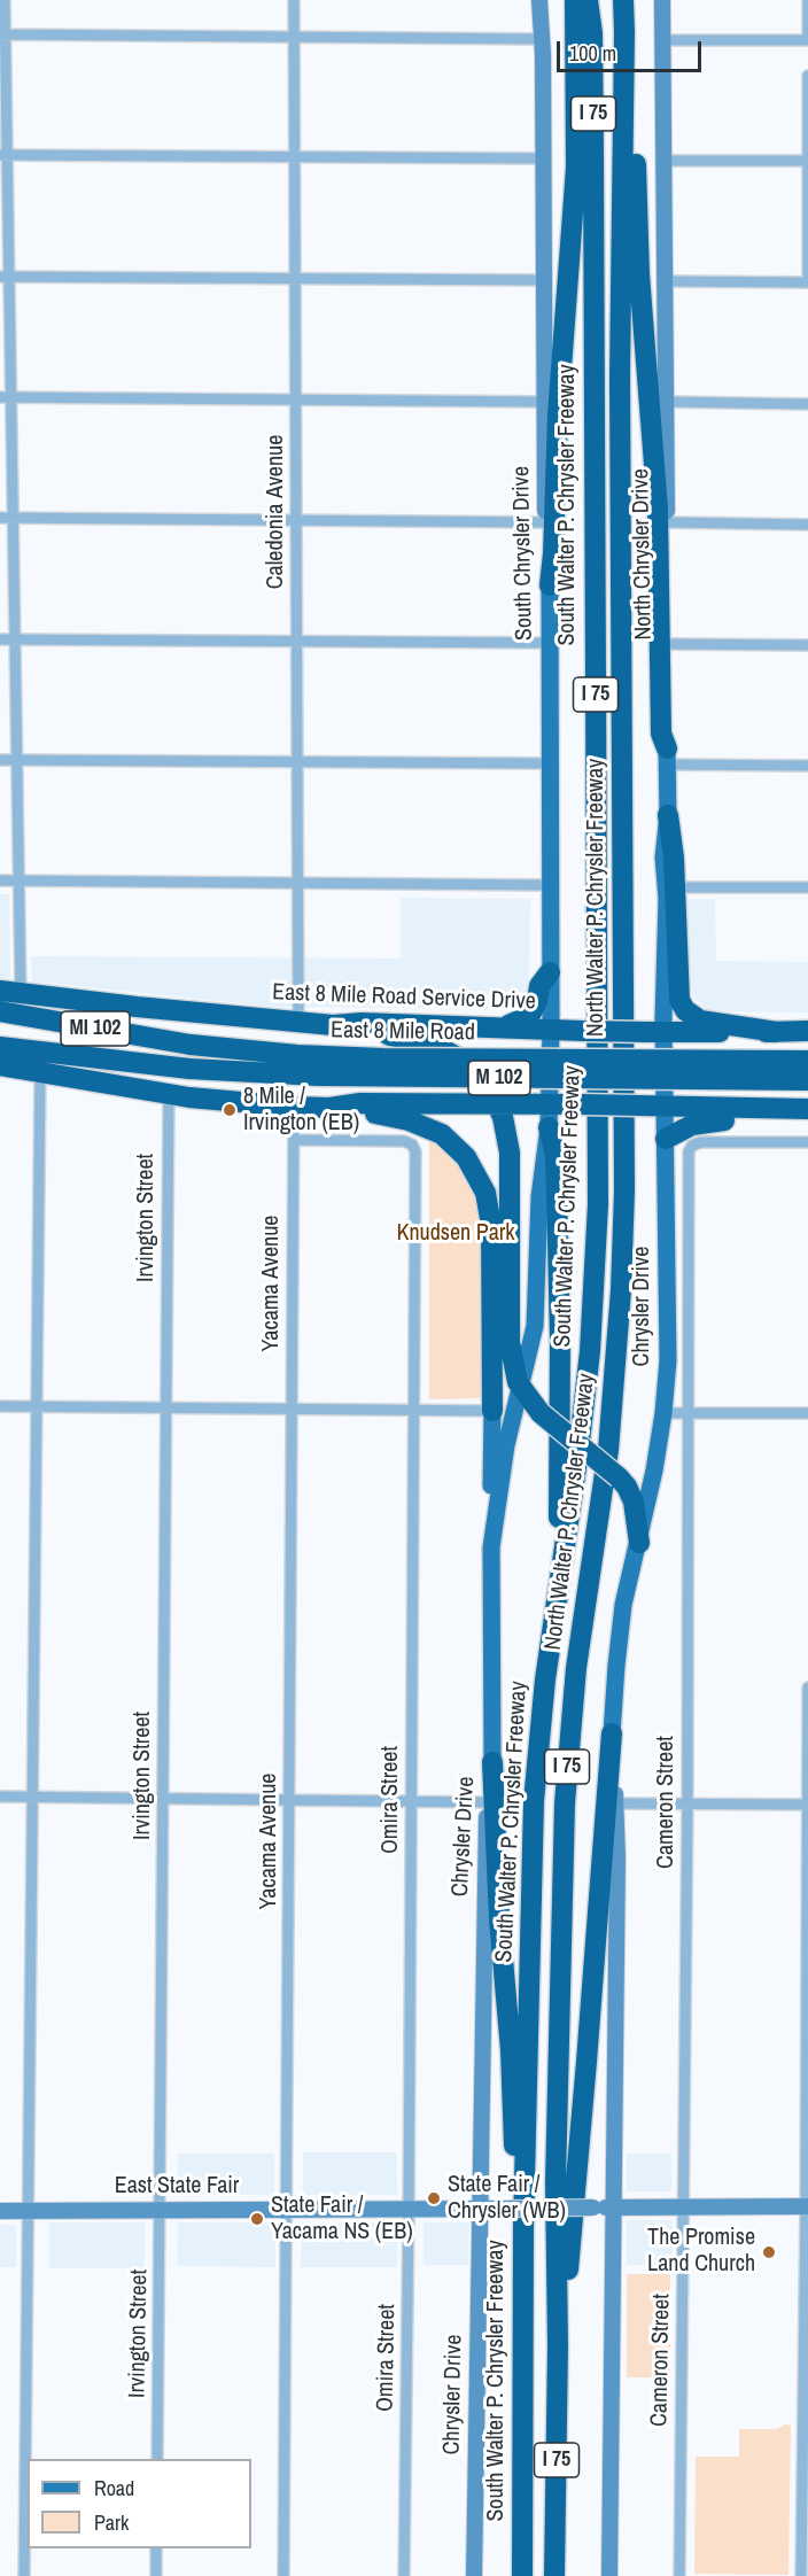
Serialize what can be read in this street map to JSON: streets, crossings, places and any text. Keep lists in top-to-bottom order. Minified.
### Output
{"streets":{"highway":["I 75","South Walter P. Chrysler Freeway","North Walter P. Chrysler Freeway","East 8 Mile Road Service Drive","MI 102","East 8 Mile Road","M 102"],"main road":["South Chrysler Drive","North Chrysler Drive","Chrysler Drive","East State Fair"],"street":["Caledonia Avenue","Irvington Street","Yacama Avenue","Omira Street","Cameron Street"]},"crossings":[["Caledonia Avenue","East 8 Mile Road Service Drive"],["South Chrysler Drive","East 8 Mile Road Service Drive"],["South Chrysler Drive","Chrysler Drive"],["MI 102","East 8 Mile Road"],["Irvington Street","East State Fair"],["Yacama Avenue","Omira Street"],["Yacama Avenue","East State Fair"],["Chrysler Drive","East State Fair"],["Omira Street","East State Fair"],["Cameron Street","East State Fair"]],"parks":["Knudsen Park"],"places":["8 Mile / Irvington (EB)","State Fair / Chrysler (WB)","State Fair / Yacama NS (EB)","The Promise Land Church"],"legend":["Road","Park"],"scale_bar":"100 m"}
